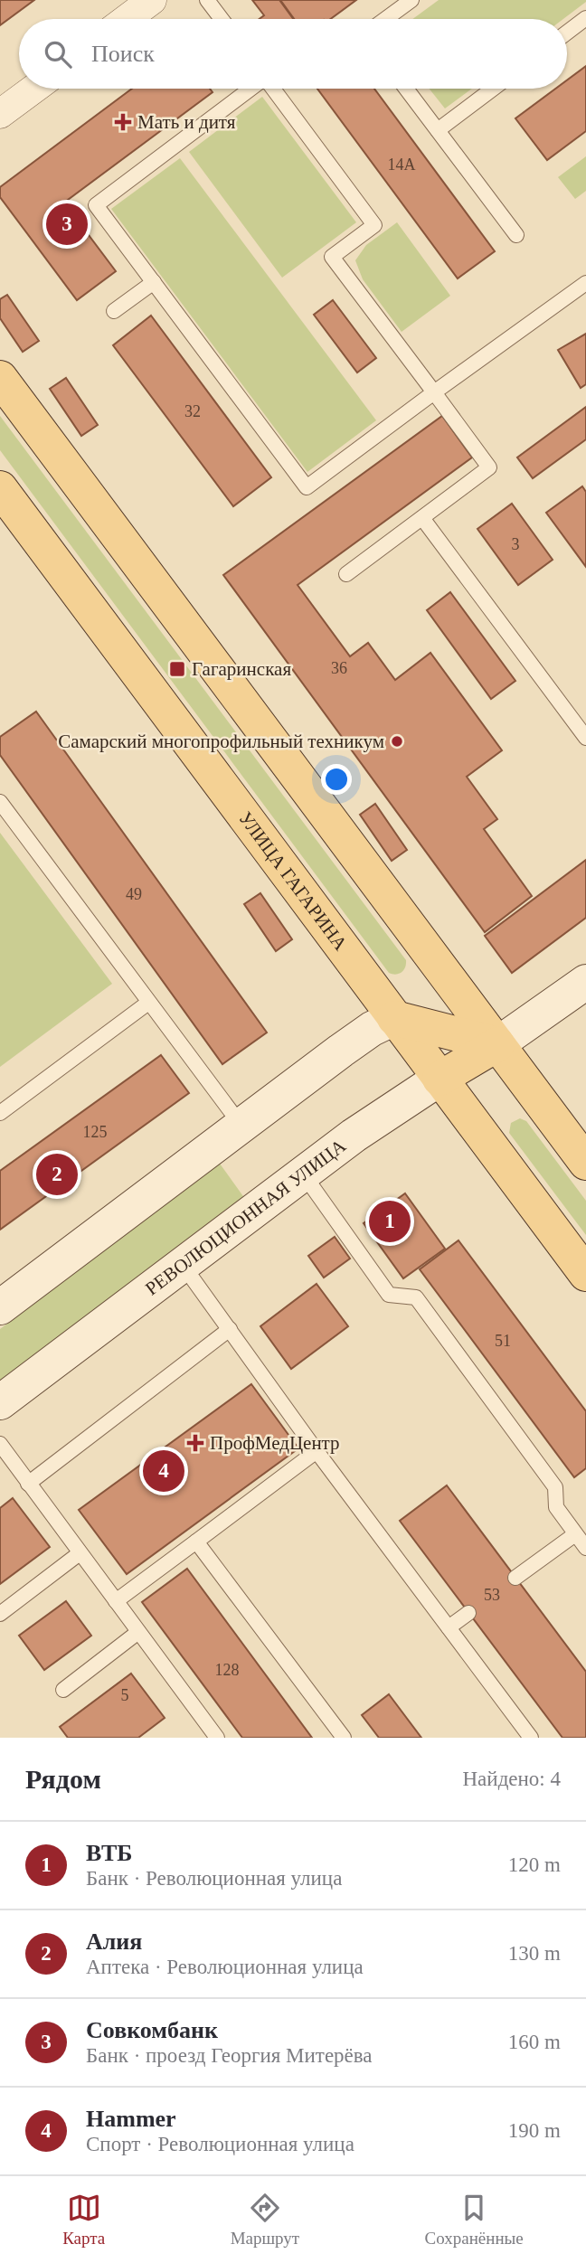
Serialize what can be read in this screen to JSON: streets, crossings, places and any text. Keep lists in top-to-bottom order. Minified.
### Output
{"streets":{"main road":["УЛИЦА ГАГАРИНА","РЕВОЛЮЦИОННАЯ УЛИЦА"]},"crossings":[["УЛИЦА ГАГАРИНА","РЕВОЛЮЦИОННАЯ УЛИЦА"]],"places":{"health":["Мать и дитя","ПрофМедЦентр"],"transit":["Гагаринская"],"other":["Самарский многопрофильный техникум"]},"house_numbers":["14А","32","3","36","49","125","51","53","128","5"],"page":{"search":"Поиск","pins":["3","2","1","4"],"heading":["Рядом","Найдено: 4"],"list":[{"mark":"1","name":"ВТБ","note":"Банк · Революционная улица","value":"120 m"},{"mark":"2","name":"Алия","note":"Аптека · Революционная улица","value":"130 m"},{"mark":"3","name":"Совкомбанк","note":"Банк · проезд Георгия Митерёва","value":"160 m"},{"mark":"4","name":"Hammer","note":"Спорт · Революционная улица","value":"190 m"}],"nav":["Карта","Маршрут","Сохранённые"]}}
